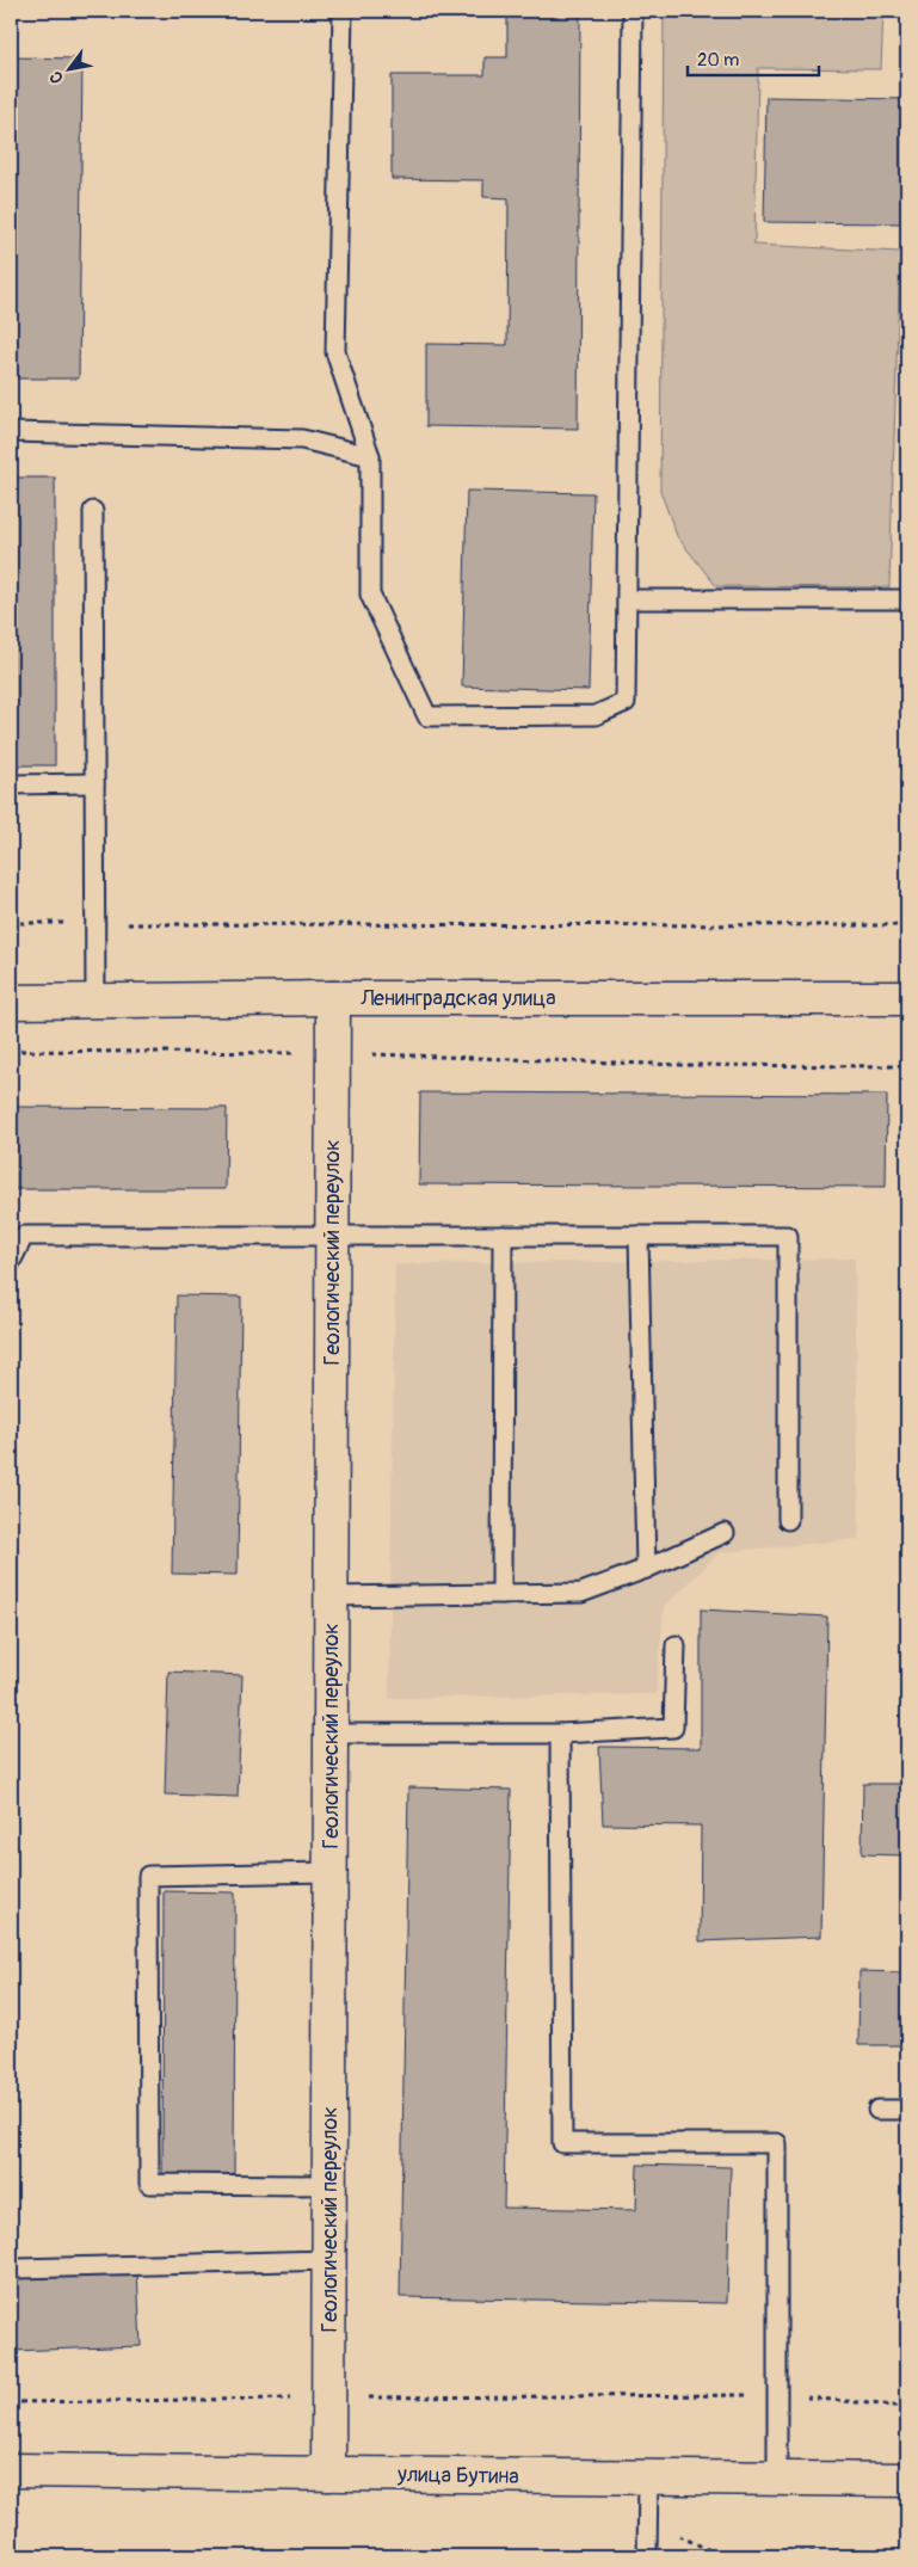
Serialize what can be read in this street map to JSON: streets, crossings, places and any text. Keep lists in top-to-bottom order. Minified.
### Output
{"streets":{"street":["Ленинградская улица","Геологический переулок","улица Бутина"]},"crossings":[["Ленинградская улица","Геологический переулок"],["Геологический переулок","улица Бутина"]],"scale_bar":"20 m","north":"bottom left"}
